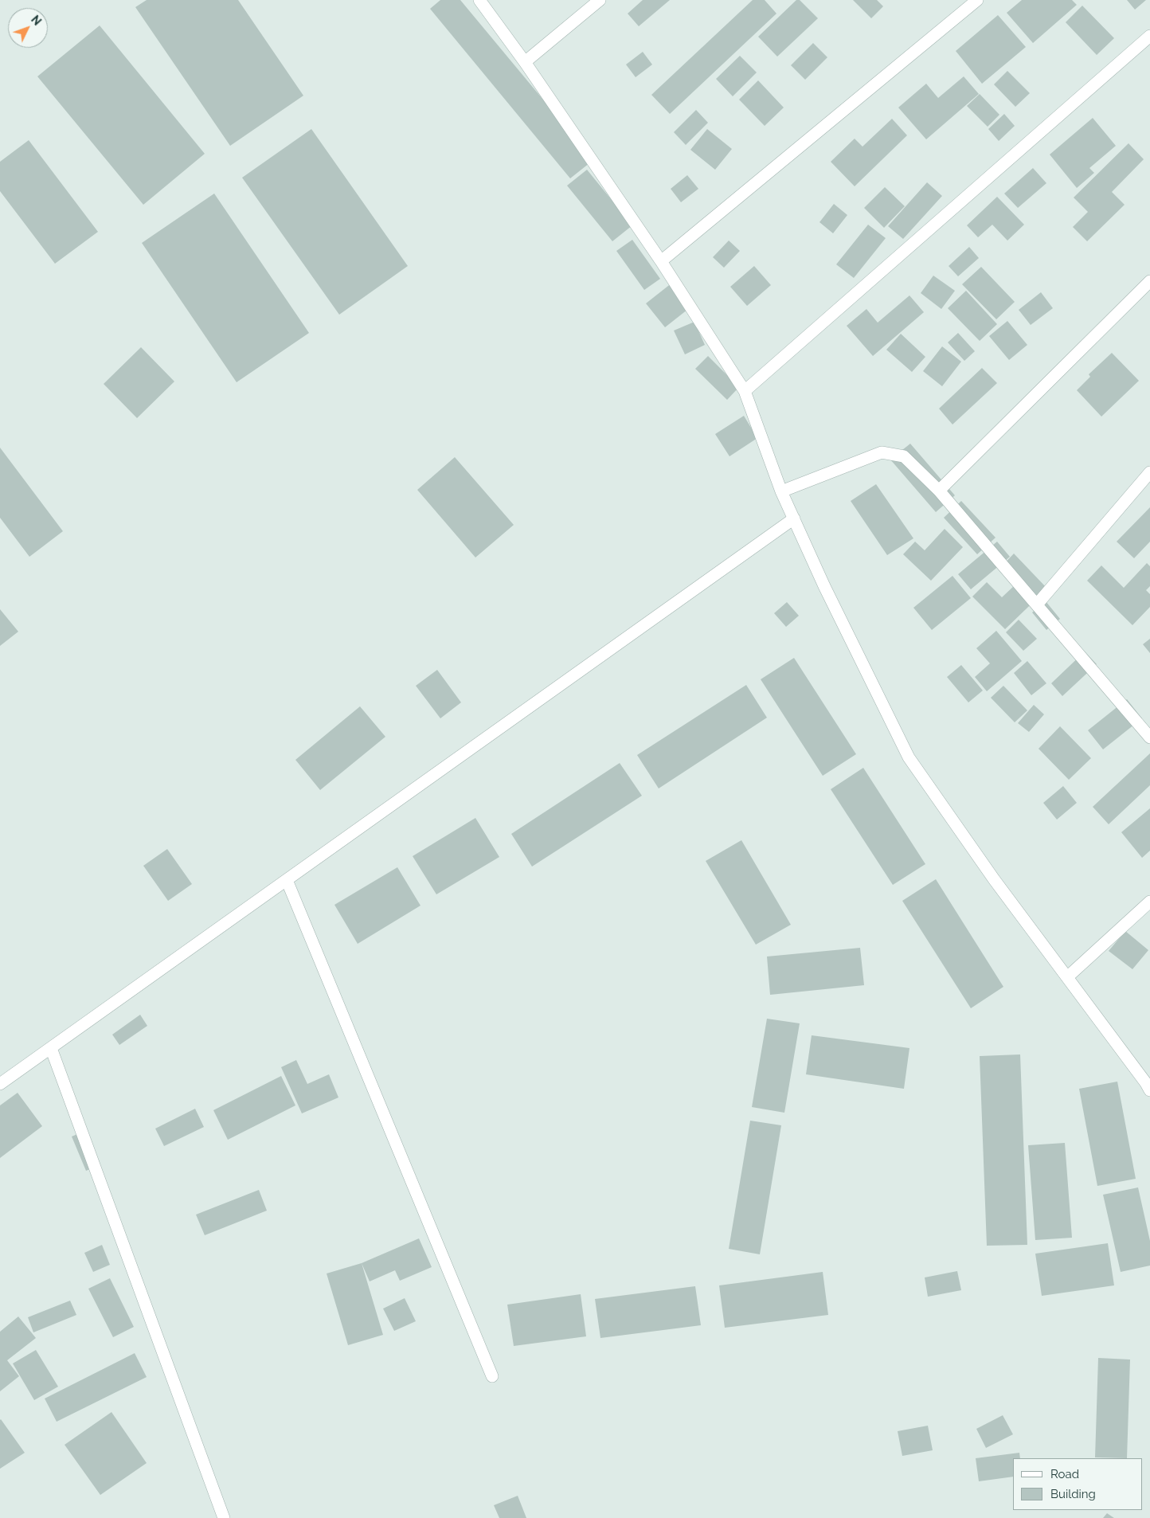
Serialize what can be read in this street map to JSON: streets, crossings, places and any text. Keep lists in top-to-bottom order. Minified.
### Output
{"legend":["Road","Building"],"north":"top right"}
